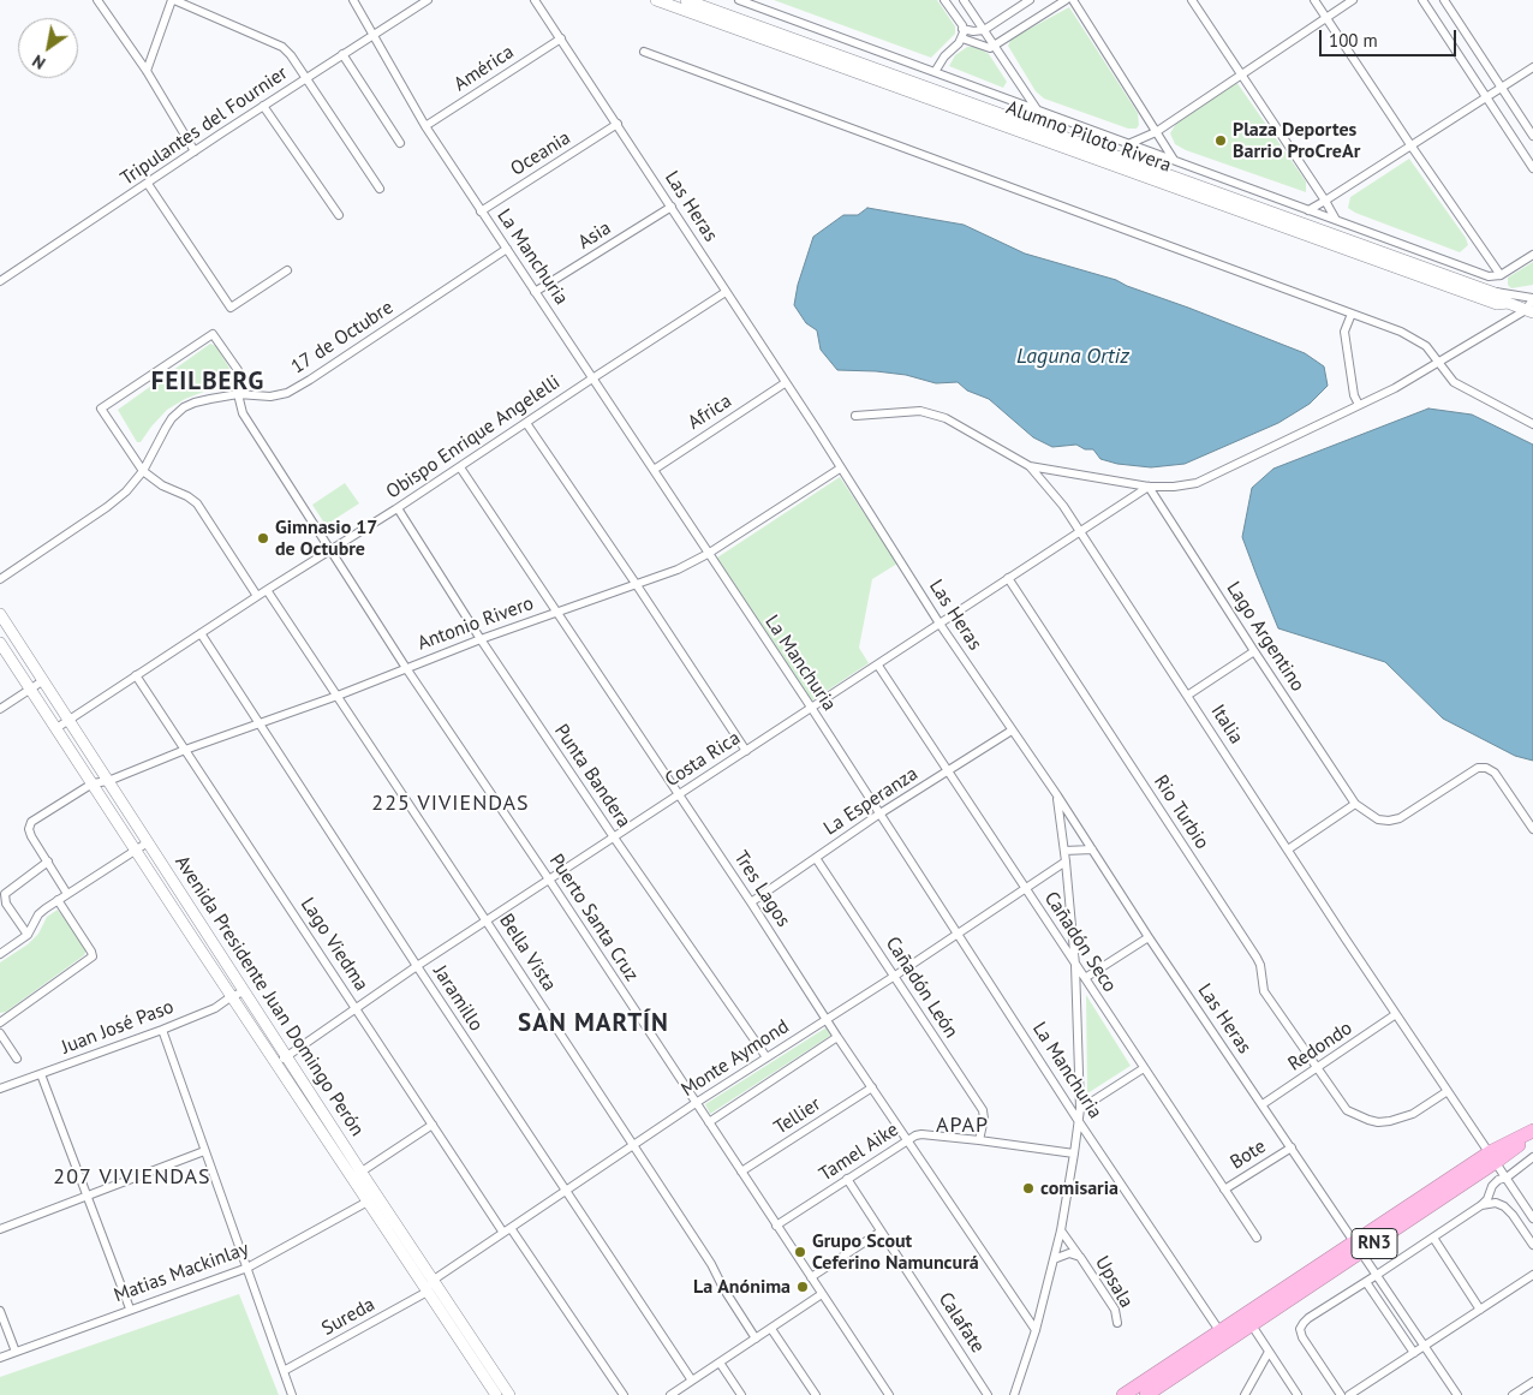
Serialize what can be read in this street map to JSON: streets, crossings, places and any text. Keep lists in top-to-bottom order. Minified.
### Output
{"streets":{"highway":["RN3"],"main road":["Alumno Piloto Rivera","Avenida Presidente Juan Domingo Perón"],"street":["América","Tripulantes del Fournier","Oceania","Las Heras","Asia","La Manchuria","17 de Octubre","Africa","Obispo Enrique Angelelli","Antonio Rivero","Lago Argentino","Italia","Costa Rica","Punta Bandera","La Esperanza","Rio Turbio","Tres Lagos","Puerto Santa Cruz","Cañadón Seco","Lago Viedma","Bella Vista","Cañadón León","Jaramillo","Juan José Paso","Redondo","Monte Aymond","Tellier","Tamel Aike","Bote","Matias Mackinlay","Upsala","Sureda","Calafate"]},"crossings":[["América","Las Heras"],["América","La Manchuria"],["Tripulantes del Fournier","La Manchuria"],["Oceania","Las Heras"],["Oceania","La Manchuria"],["Las Heras","Asia"],["Las Heras","Africa"],["Las Heras","Obispo Enrique Angelelli"],["Las Heras","Antonio Rivero"],["Las Heras","Costa Rica"],["Las Heras","La Esperanza"],["Las Heras","Redondo"],["Las Heras","Bote"],["Las Heras","RN3"],["Asia","La Manchuria"],["La Manchuria","17 de Octubre"],["La Manchuria","Africa"],["La Manchuria","Obispo Enrique Angelelli"],["La Manchuria","Antonio Rivero"],["La Manchuria","Costa Rica"],["La Manchuria","La Esperanza"],["La Manchuria","Monte Aymond"],["17 de Octubre","Puerto Santa Cruz"],["Obispo Enrique Angelelli","Punta Bandera"],["Obispo Enrique Angelelli","Tres Lagos"],["Obispo Enrique Angelelli","Puerto Santa Cruz"],["Obispo Enrique Angelelli","Lago Viedma"],["Obispo Enrique Angelelli","Bella Vista"],["Obispo Enrique Angelelli","Avenida Presidente Juan Domingo Perón"],["Obispo Enrique Angelelli","Jaramillo"],["Antonio Rivero","Punta Bandera"],["Antonio Rivero","Tres Lagos"],["Antonio Rivero","Puerto Santa Cruz"],["Antonio Rivero","Lago Viedma"],["Antonio Rivero","Bella Vista"],["Antonio Rivero","Avenida Presidente Juan Domingo Perón"],["Antonio Rivero","Jaramillo"],["Lago Argentino","Costa Rica"],["Italia","Costa Rica"],["Italia","Rio Turbio"],["Italia","Redondo"],["Italia","RN3"],["Costa Rica","Punta Bandera"],["Costa Rica","Rio Turbio"],["Costa Rica","Tres Lagos"],["Costa Rica","Puerto Santa Cruz"],["Costa Rica","Cañadón Seco"],["Costa Rica","Lago Viedma"],["Costa Rica","Bella Vista"],["Costa Rica","Avenida Presidente Juan Domingo Perón"],["Costa Rica","Jaramillo"],["Punta Bandera","Monte Aymond"],["La Esperanza","Tres Lagos"],["La Esperanza","Cañadón Seco"],["La Esperanza","Cañadón León"],["Rio Turbio","Redondo"],["Tres Lagos","Monte Aymond"],["Tres Lagos","Tellier"],["Tres Lagos","Tamel Aike"],["Puerto Santa Cruz","Monte Aymond"],["Puerto Santa Cruz","Tellier"],["Puerto Santa Cruz","Tamel Aike"],["Cañadón Seco","Monte Aymond"],["Cañadón Seco","Bote"],["Lago Viedma","Monte Aymond"],["Bella Vista","Monte Aymond"],["Cañadón León","Monte Aymond"],["Cañadón León","Tamel Aike"],["Avenida Presidente Juan Domingo Perón","Juan José Paso"],["Avenida Presidente Juan Domingo Perón","Monte Aymond"],["Avenida Presidente Juan Domingo Perón","Matias Mackinlay"],["Avenida Presidente Juan Domingo Perón","Sureda"],["Jaramillo","Monte Aymond"],["Monte Aymond","Sureda"],["Tamel Aike","Calafate"]],"districts":["FEILBERG","225 VIVIENDAS","SAN MARTÍN","APAP","207 VIVIENDAS"],"water":["Laguna Ortiz"],"places":["Plaza Deportes Barrio ProCreAr","Gimnasio 17 de Octubre","comisaria","Grupo Scout Ceferino Namuncurá","La Anónima"],"scale_bar":"100 m","north":"bottom left"}
